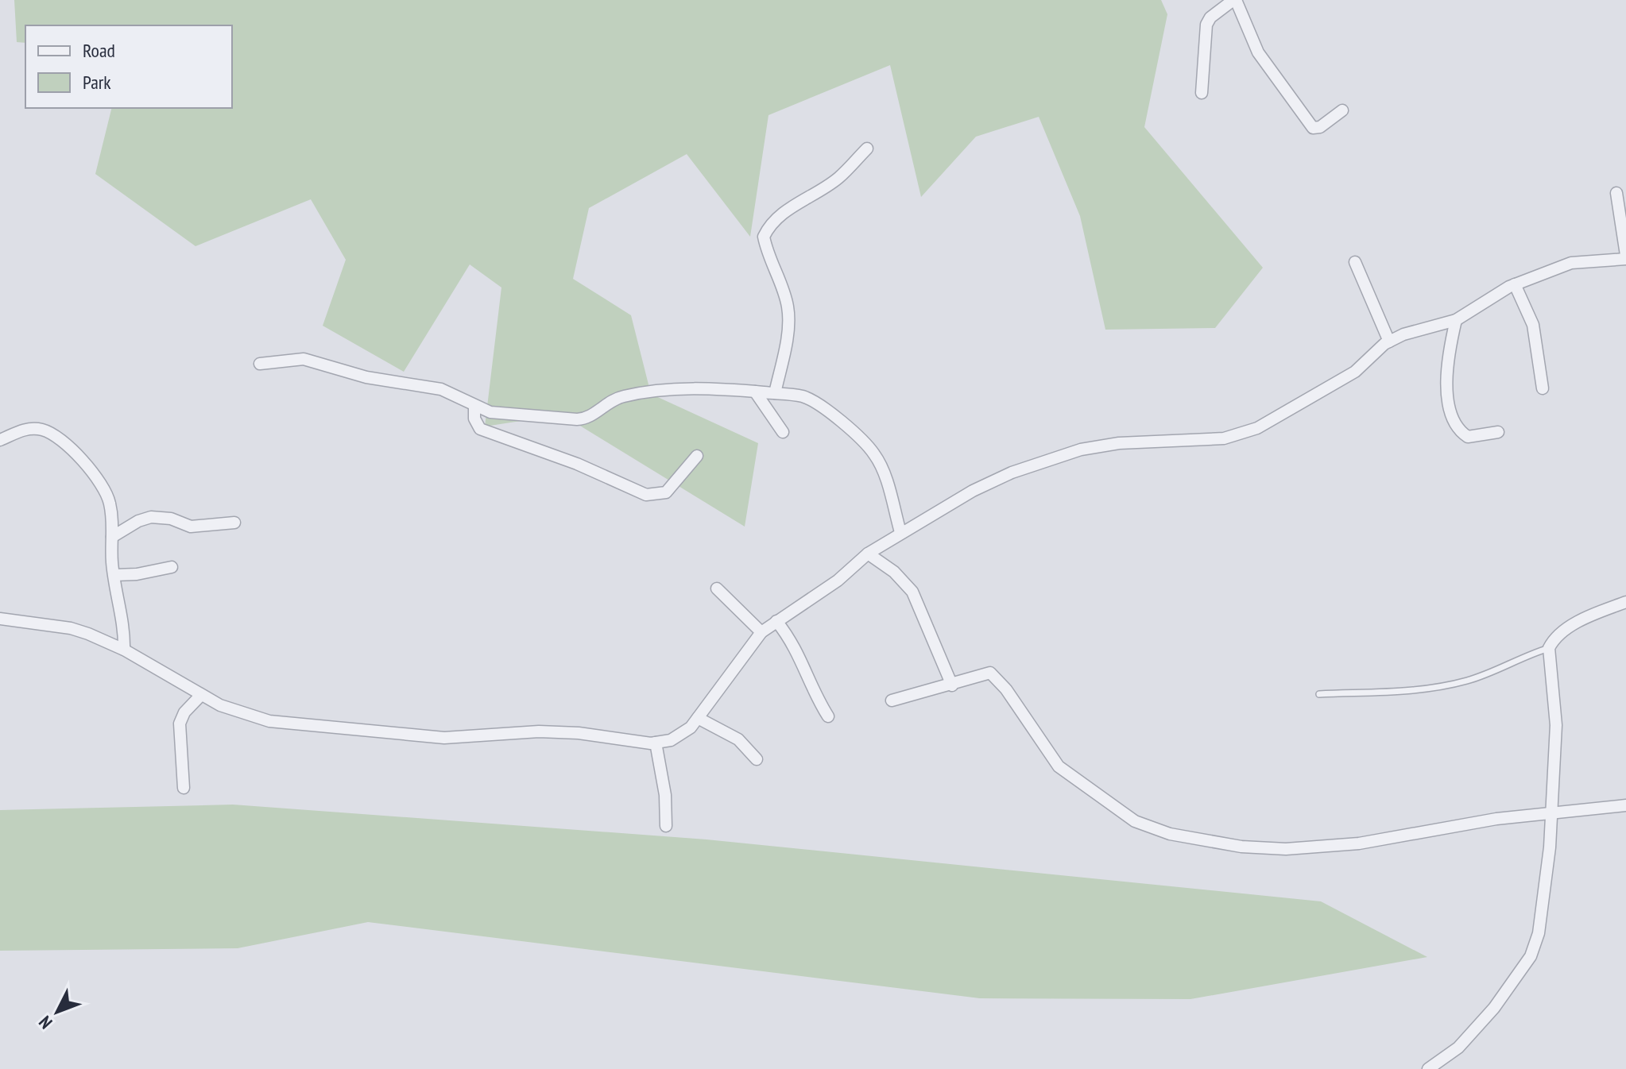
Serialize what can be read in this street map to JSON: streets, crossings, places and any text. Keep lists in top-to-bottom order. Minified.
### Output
{"legend":["Road","Park"],"north":"bottom left"}
